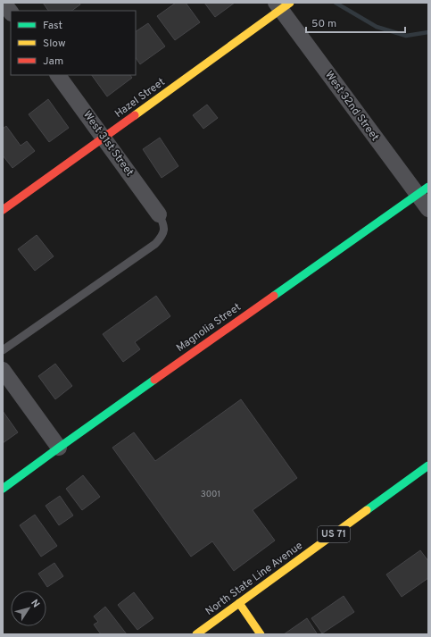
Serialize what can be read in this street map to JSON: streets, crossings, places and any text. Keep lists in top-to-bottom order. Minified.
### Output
{"streets":{"street":["Hazel Street","West 32nd Street","West 31st Street","Magnolia Street","US 71","North State Line Avenue"]},"crossings":[["Hazel Street","West 32nd Street"],["Hazel Street","West 31st Street"],["West 32nd Street","Magnolia Street"]],"house_numbers":["3001"],"legend":["Fast","Slow","Jam"],"scale_bar":"50 m","north":"top right"}
